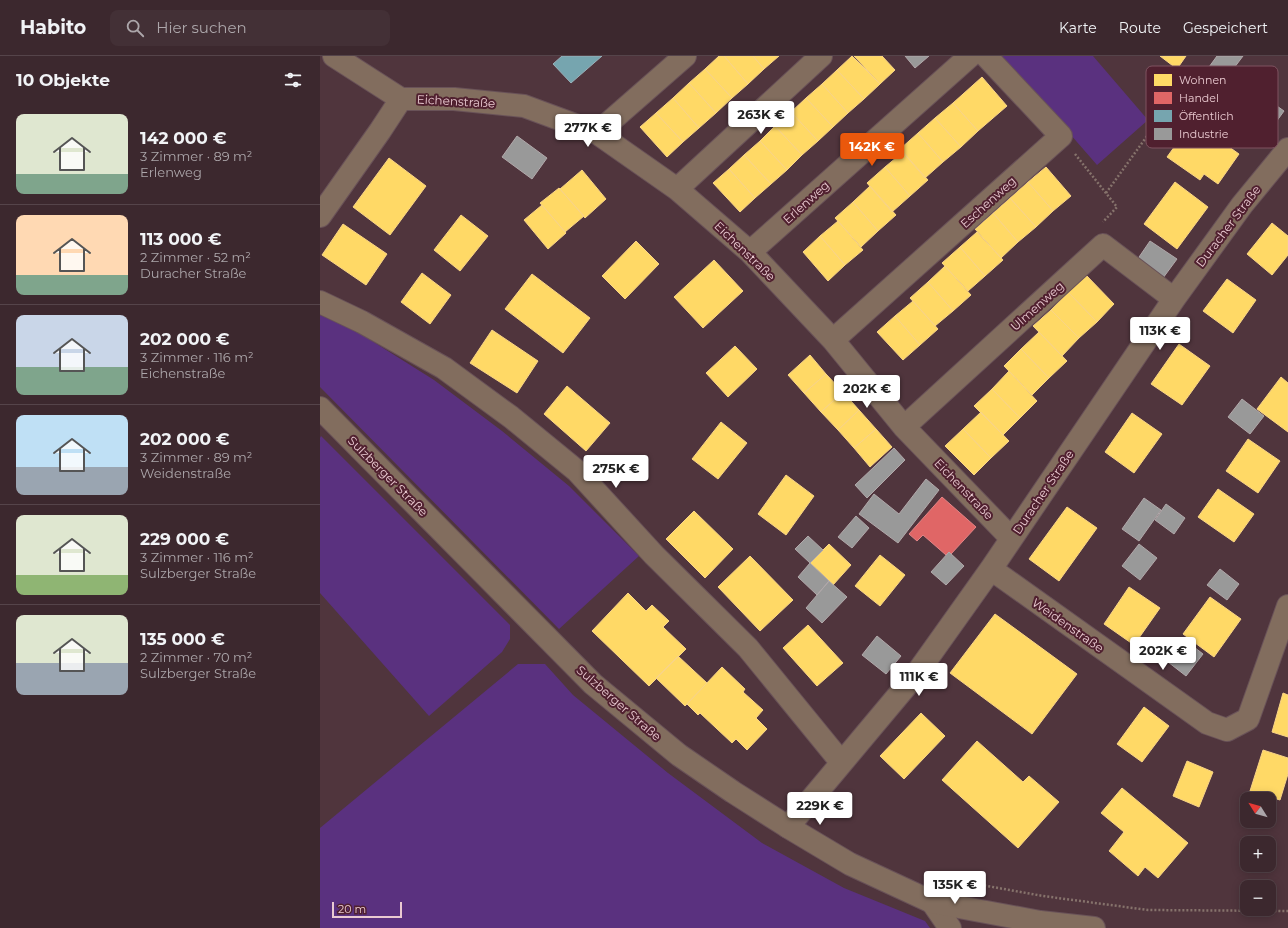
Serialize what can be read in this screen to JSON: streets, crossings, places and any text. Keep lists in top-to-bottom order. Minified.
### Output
{"streets":{"street":["Eichenstraße","Erlenweg","Eschenweg","Duracher Straße","Ulmenweg","Sulzberger Straße","Weidenstraße"]},"crossings":[["Eichenstraße","Erlenweg"],["Eichenstraße","Eschenweg"],["Eichenstraße","Duracher Straße"],["Eichenstraße","Ulmenweg"],["Duracher Straße","Sulzberger Straße"],["Duracher Straße","Weidenstraße"]],"legend":["Wohnen","Handel","Öffentlich","Industrie"],"scale_bar":"20 m","north":"top left","page":{"header":"Habito","search":"Hier suchen","nav":["Karte","Route","Gespeichert"],"heading":"10 Objekte","price":["263K €","277K €","142K €","113K €","202K €","275K €","202K €","111K €","229K €","135K €"],"list":[{"name":"142 000 €","note":"3 Zimmer · 89 m² · Erlenweg"},{"name":"113 000 €","note":"2 Zimmer · 52 m² · Duracher Straße"},{"name":"202 000 €","note":"3 Zimmer · 116 m² · Eichenstraße"},{"name":"202 000 €","note":"3 Zimmer · 89 m² · Weidenstraße"},{"name":"229 000 €","note":"3 Zimmer · 116 m² · Sulzberger Straße"},{"name":"135 000 €","note":"2 Zimmer · 70 m² · Sulzberger Straße"}],"map_buttons":["+","−"],"scale":"20 m"}}
